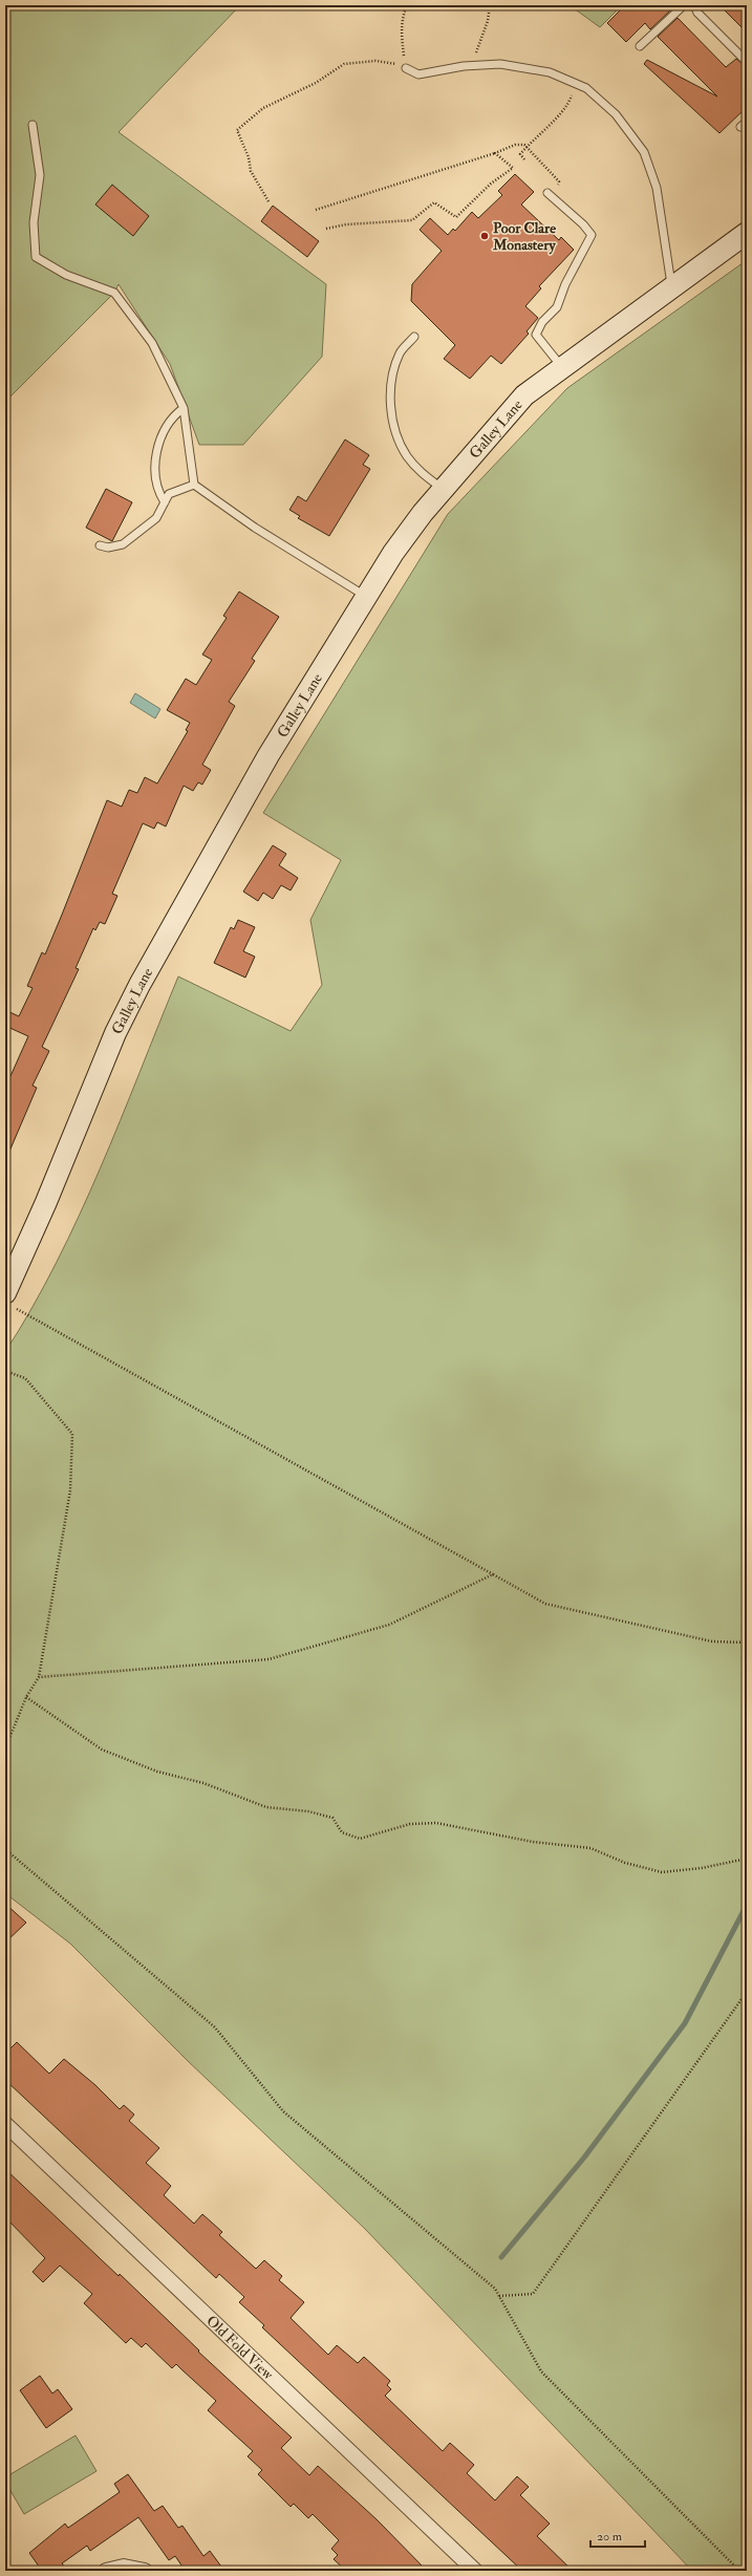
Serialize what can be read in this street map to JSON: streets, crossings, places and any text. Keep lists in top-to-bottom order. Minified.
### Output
{"streets":{"street":["Galley Lane","Old Fold View"]},"places":["Poor Clare Monastery"],"scale_bar":"20 m"}
